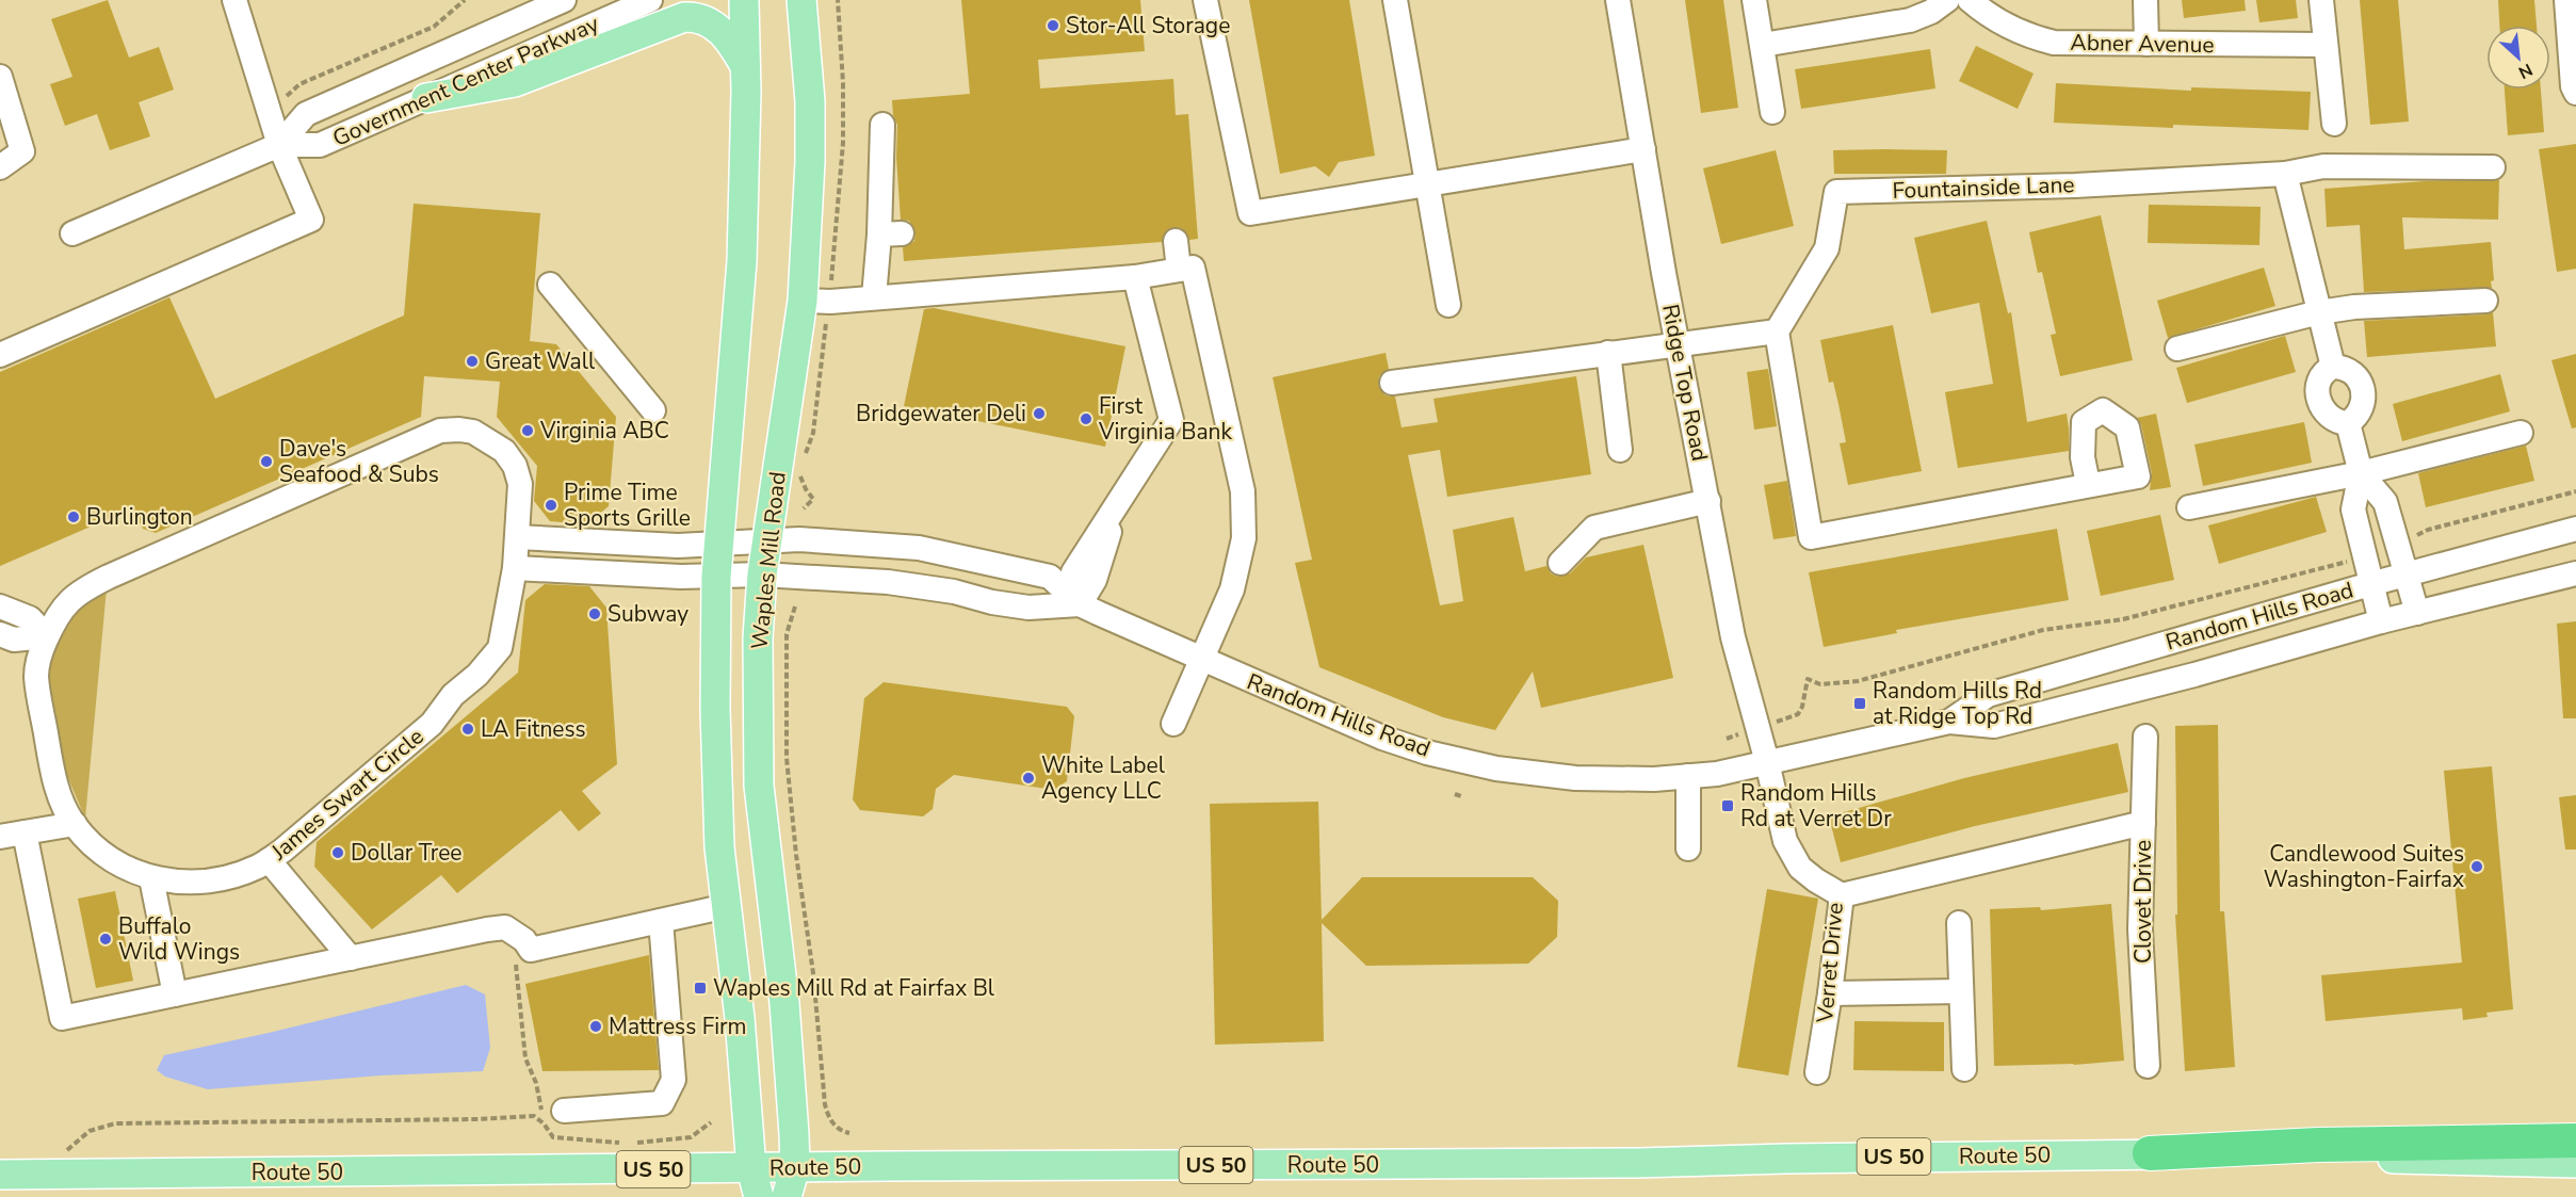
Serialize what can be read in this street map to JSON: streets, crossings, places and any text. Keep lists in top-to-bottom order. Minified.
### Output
{"streets":{"main road":["Waples Mill Road","Route 50","US 50"],"street":["Abner Avenue","Government Center Parkway","Fountainside Lane","Ridge Top Road","Random Hills Road","James Swart Circle","Clovet Drive","Verret Drive"]},"crossings":[["Ridge Top Road","Random Hills Road"],["Ridge Top Road","Verret Drive"],["Waples Mill Road","Random Hills Road"],["Waples Mill Road","Route 50"],["Random Hills Road","James Swart Circle"],["Random Hills Road","Verret Drive"]],"places":{"other":["Stor-All Storage","Great Wall","Bridgewater Deli","First Virginia Bank","Virginia ABC","Dave's Seafood & Subs","Prime Time Sports Grille","Burlington","Subway","LA Fitness","White Label Agency LLC","Dollar Tree","Candlewood Suites Washington-Fairfax","Buffalo Wild Wings","Mattress Firm"],"transit":["Random Hills Rd at Ridge Top Rd","Random Hills Rd at Verret Dr","Waples Mill Rd at Fairfax Bl"]},"north":"bottom right"}
